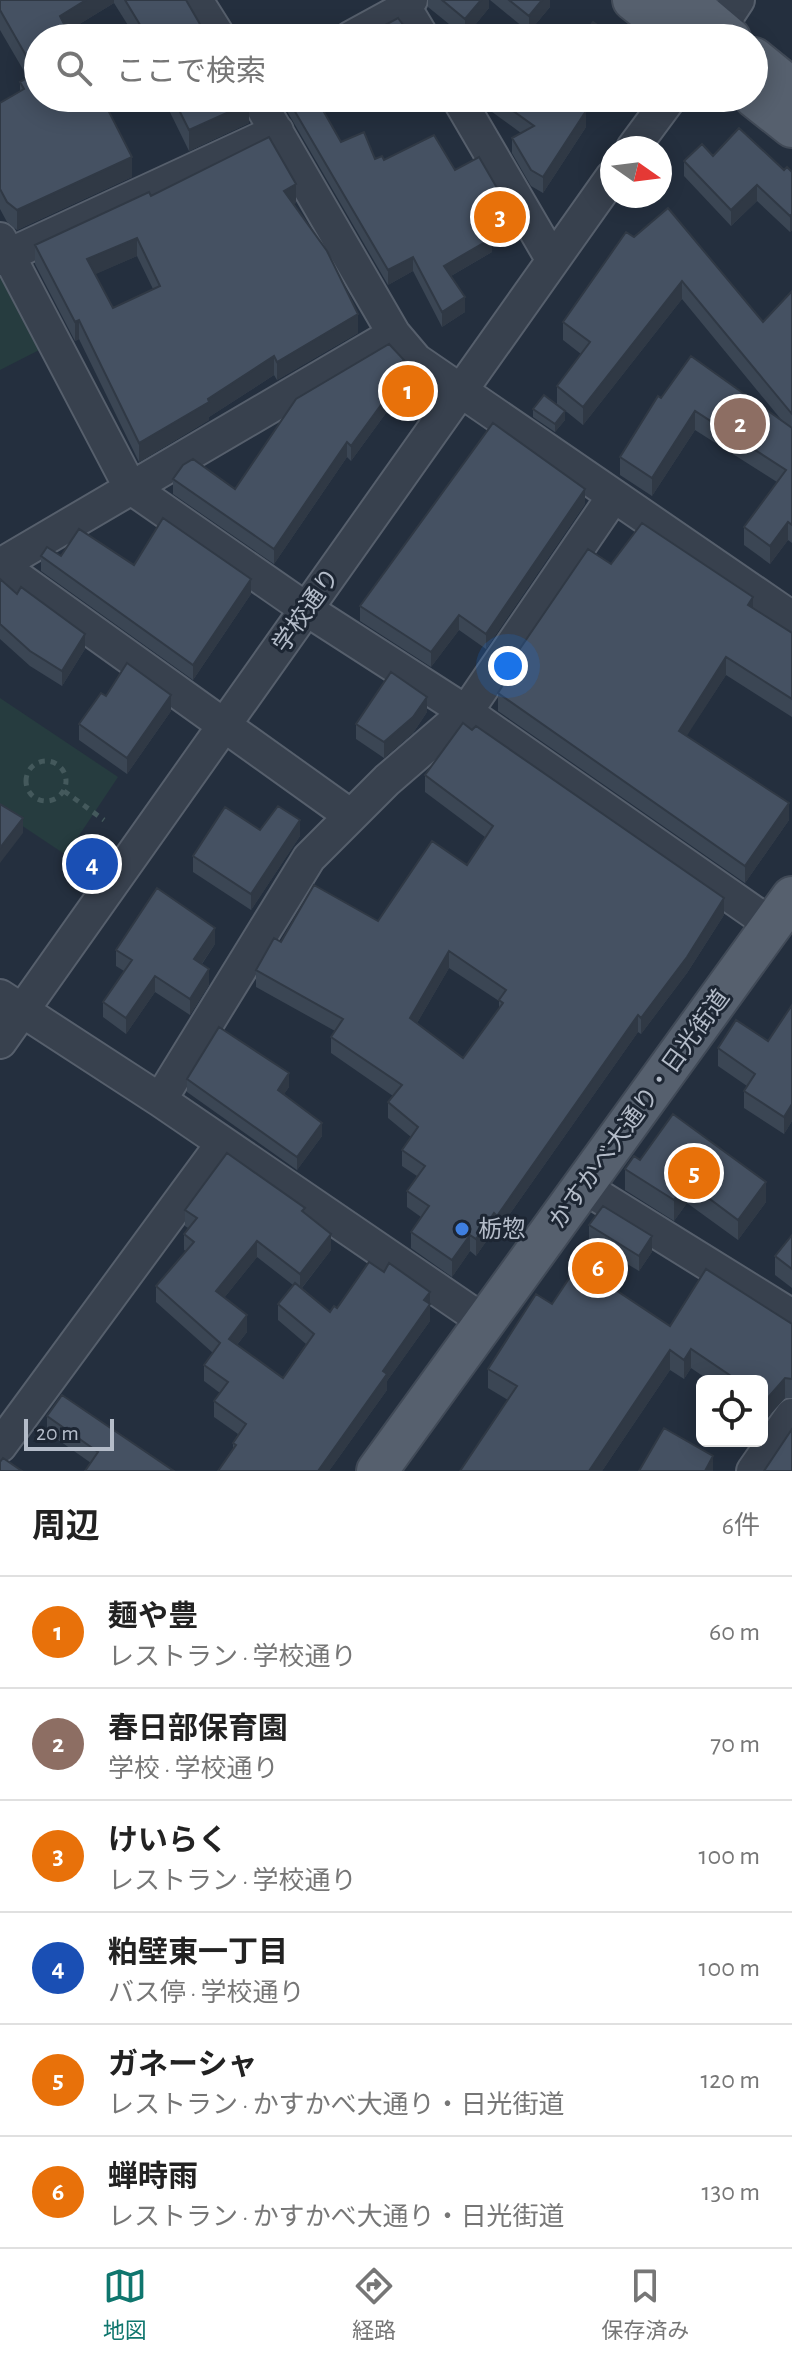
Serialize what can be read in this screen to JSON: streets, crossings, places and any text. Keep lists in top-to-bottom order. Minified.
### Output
{"streets":{"main road":["かすかべ大通り・日光街道"],"street":["学校通り"]},"places":["栃惣"],"scale_bar":"20 m","north":"right","page":{"search":"ここで検索","pins":["3","1","2","4","5","6"],"scale":"20 m","heading":["周辺","6件"],"list":[{"mark":"1","name":"麺や豊","note":"レストラン · 学校通り","value":"60 m"},{"mark":"2","name":"春日部保育園","note":"学校 · 学校通り","value":"70 m"},{"mark":"3","name":"けいらく","note":"レストラン · 学校通り","value":"100 m"},{"mark":"4","name":"粕壁東一丁目","note":"バス停 · 学校通り","value":"100 m"},{"mark":"5","name":"ガネーシャ","note":"レストラン · かすかべ大通り・日光街道","value":"120 m"},{"mark":"6","name":"蝉時雨","note":"レストラン · かすかべ大通り・日光街道","value":"130 m"}],"nav":["地図","経路","保存済み"]}}
